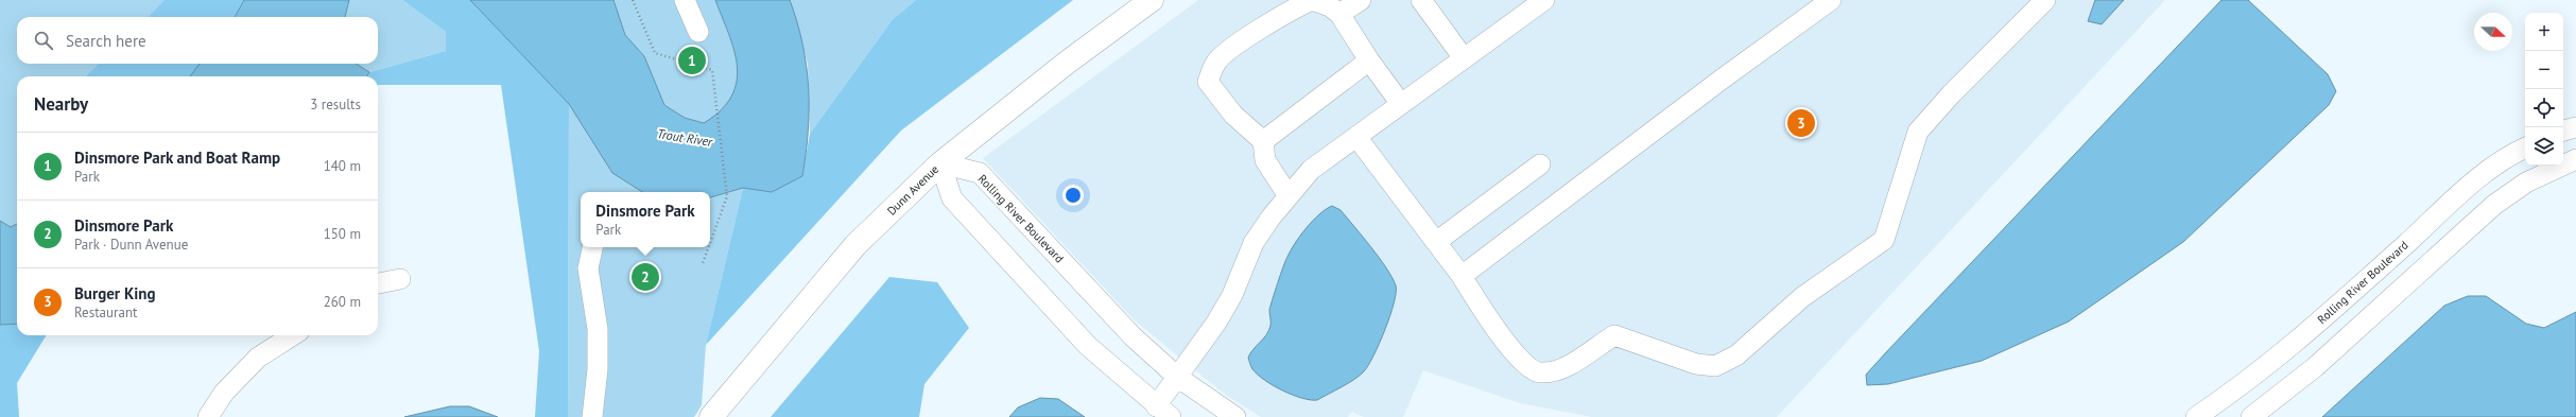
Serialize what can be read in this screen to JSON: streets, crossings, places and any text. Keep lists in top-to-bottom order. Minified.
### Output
{"streets":{"main road":["Dunn Avenue"],"street":["Rolling River Boulevard"]},"crossings":[["Dunn Avenue","Rolling River Boulevard"]],"water":["Trout River"],"north":"right","page":{"map_buttons":["+","−"],"search":"Search here","pins":["1","3","2"],"heading":["Nearby","3 results"],"list":[{"mark":"1","name":"Dinsmore Park and Boat Ramp","note":"Park","value":"140 m"},{"mark":"2","name":"Dinsmore Park","note":"Park · Dunn Avenue","value":"150 m"},{"mark":"3","name":"Burger King","note":"Restaurant","value":"260 m"}],"popup":["Dinsmore Park","Park"]}}
